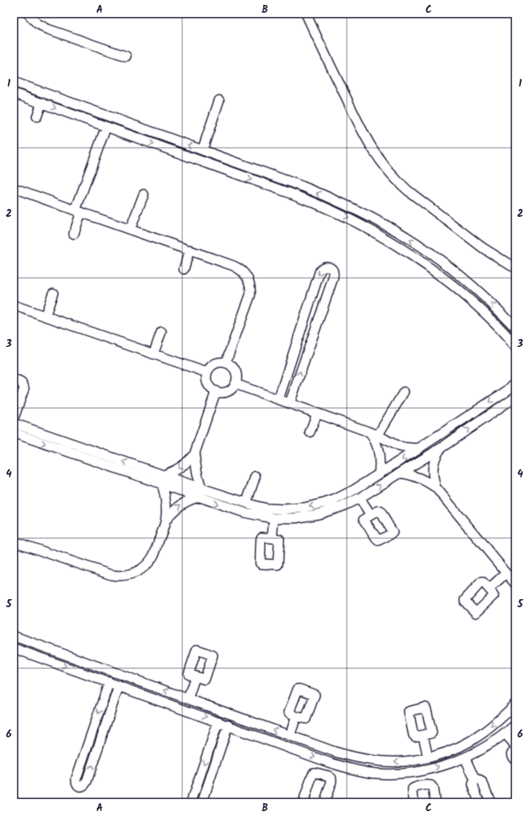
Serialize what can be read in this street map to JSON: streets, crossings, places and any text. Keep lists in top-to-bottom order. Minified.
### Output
{"grid":{"columns":["A","B","C"],"rows":["1","2","3","4","5","6"]}}
